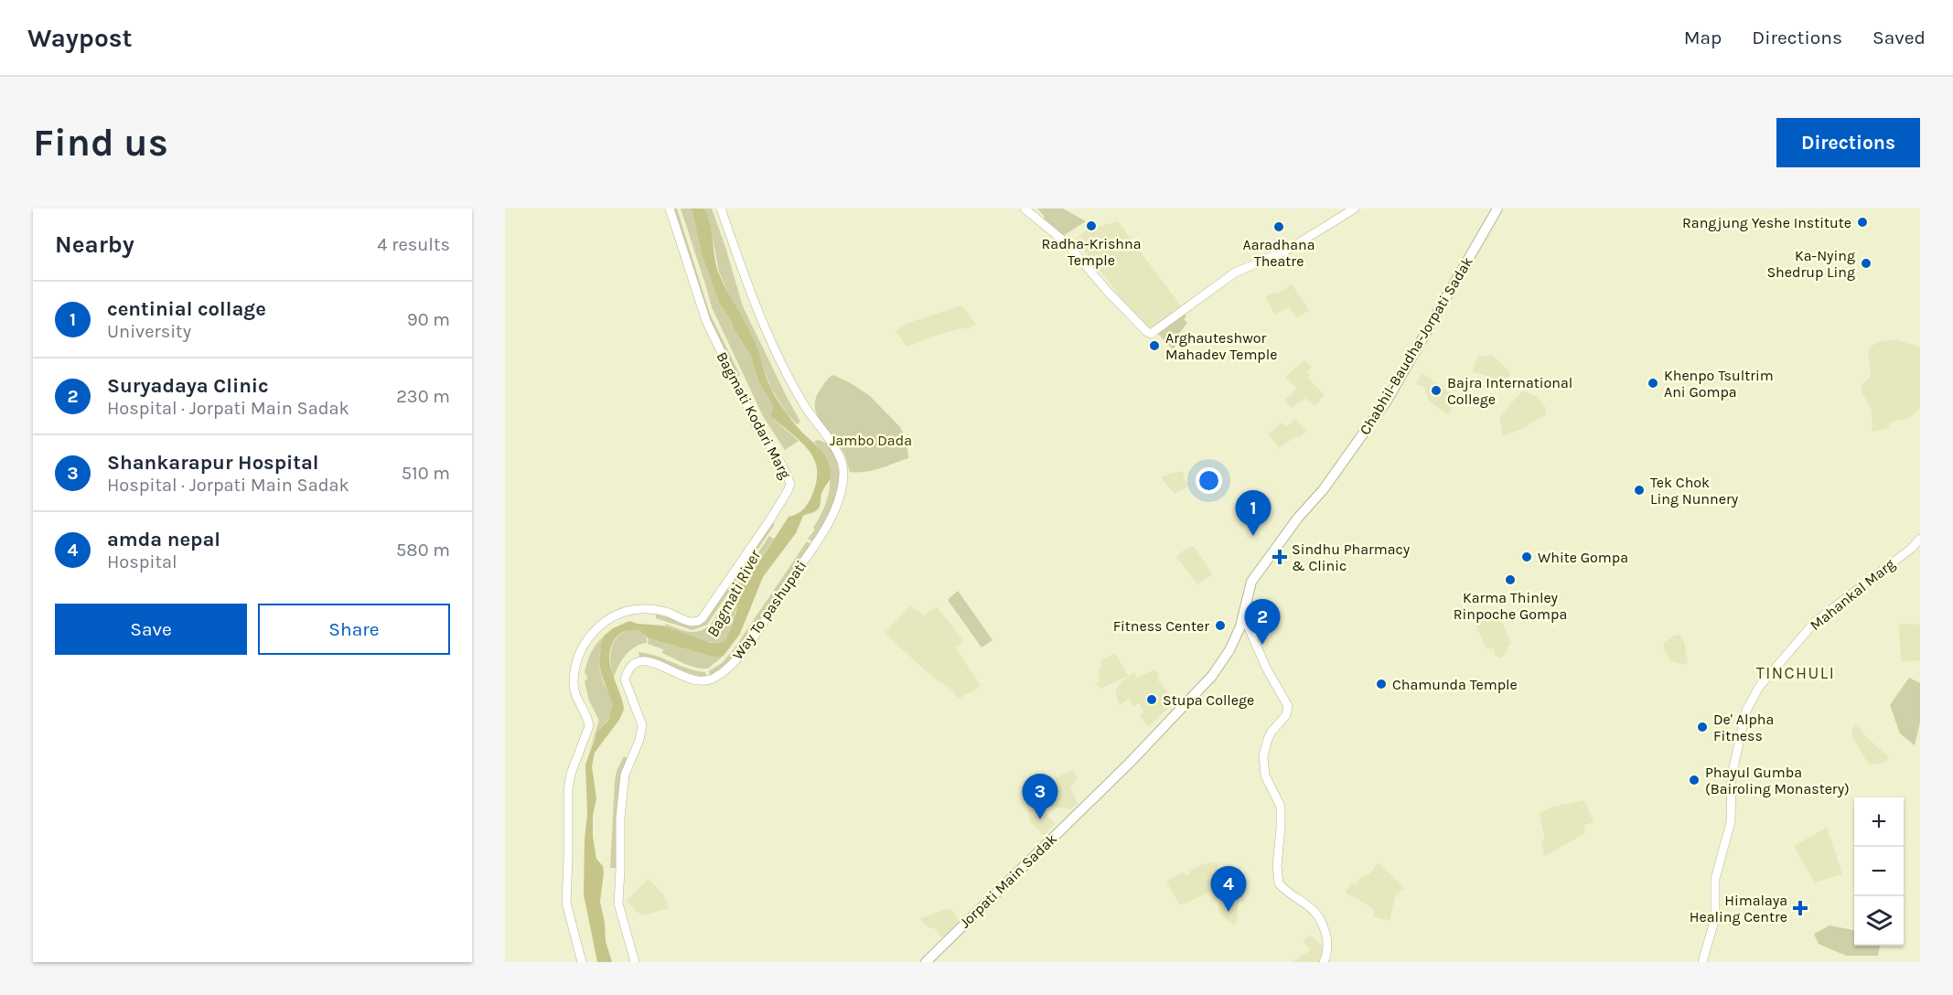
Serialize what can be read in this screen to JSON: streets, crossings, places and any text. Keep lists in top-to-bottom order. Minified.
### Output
{"streets":{"main road":["Chabhil-Baudha-Jorpati Sadak","Bagmati Kodari Marg","Mahankal Marg","Way To pashupati","Jorpati Main Sadak"]},"crossings":[["Chabhil-Baudha-Jorpati Sadak","Jorpati Main Sadak"]],"districts":["TINCHULI"],"water":["Bagmati River"],"parks":["Jambo Dada"],"places":{"other":["Rangjung Yeshe Institute","Radha-Krishna Temple","Aaradhana Theatre","Ka-Nying Shedrup Ling","Arghauteshwor Mahadev Temple","Khenpo Tsultrim Ani Gompa","Bajra International College","Tek Chok Ling Nunnery","White Gompa","Karma Thinley Rinpoche Gompa","Fitness Center","Chamunda Temple","Stupa College","De' Alpha Fitness","Phayul Gumba (Bairoling Monastery)"],"health":["Sindhu Pharmacy & Clinic","Himalaya Healing Centre"]},"page":{"header":"Waypost","nav":["Map","Directions","Saved"],"buttons":["Directions",["Save","Share"]],"title":"Find us","heading":["Nearby","4 results"],"list":[{"mark":"1","name":"centinial collage","note":"University","value":"90 m"},{"mark":"2","name":"Suryadaya Clinic","note":"Hospital · Jorpati Main Sadak","value":"230 m"},{"mark":"3","name":"Shankarapur Hospital","note":"Hospital · Jorpati Main Sadak","value":"510 m"},{"mark":"4","name":"amda nepal","note":"Hospital","value":"580 m"}],"pins":["1","2","3","4"],"map_buttons":["+","−"]}}
